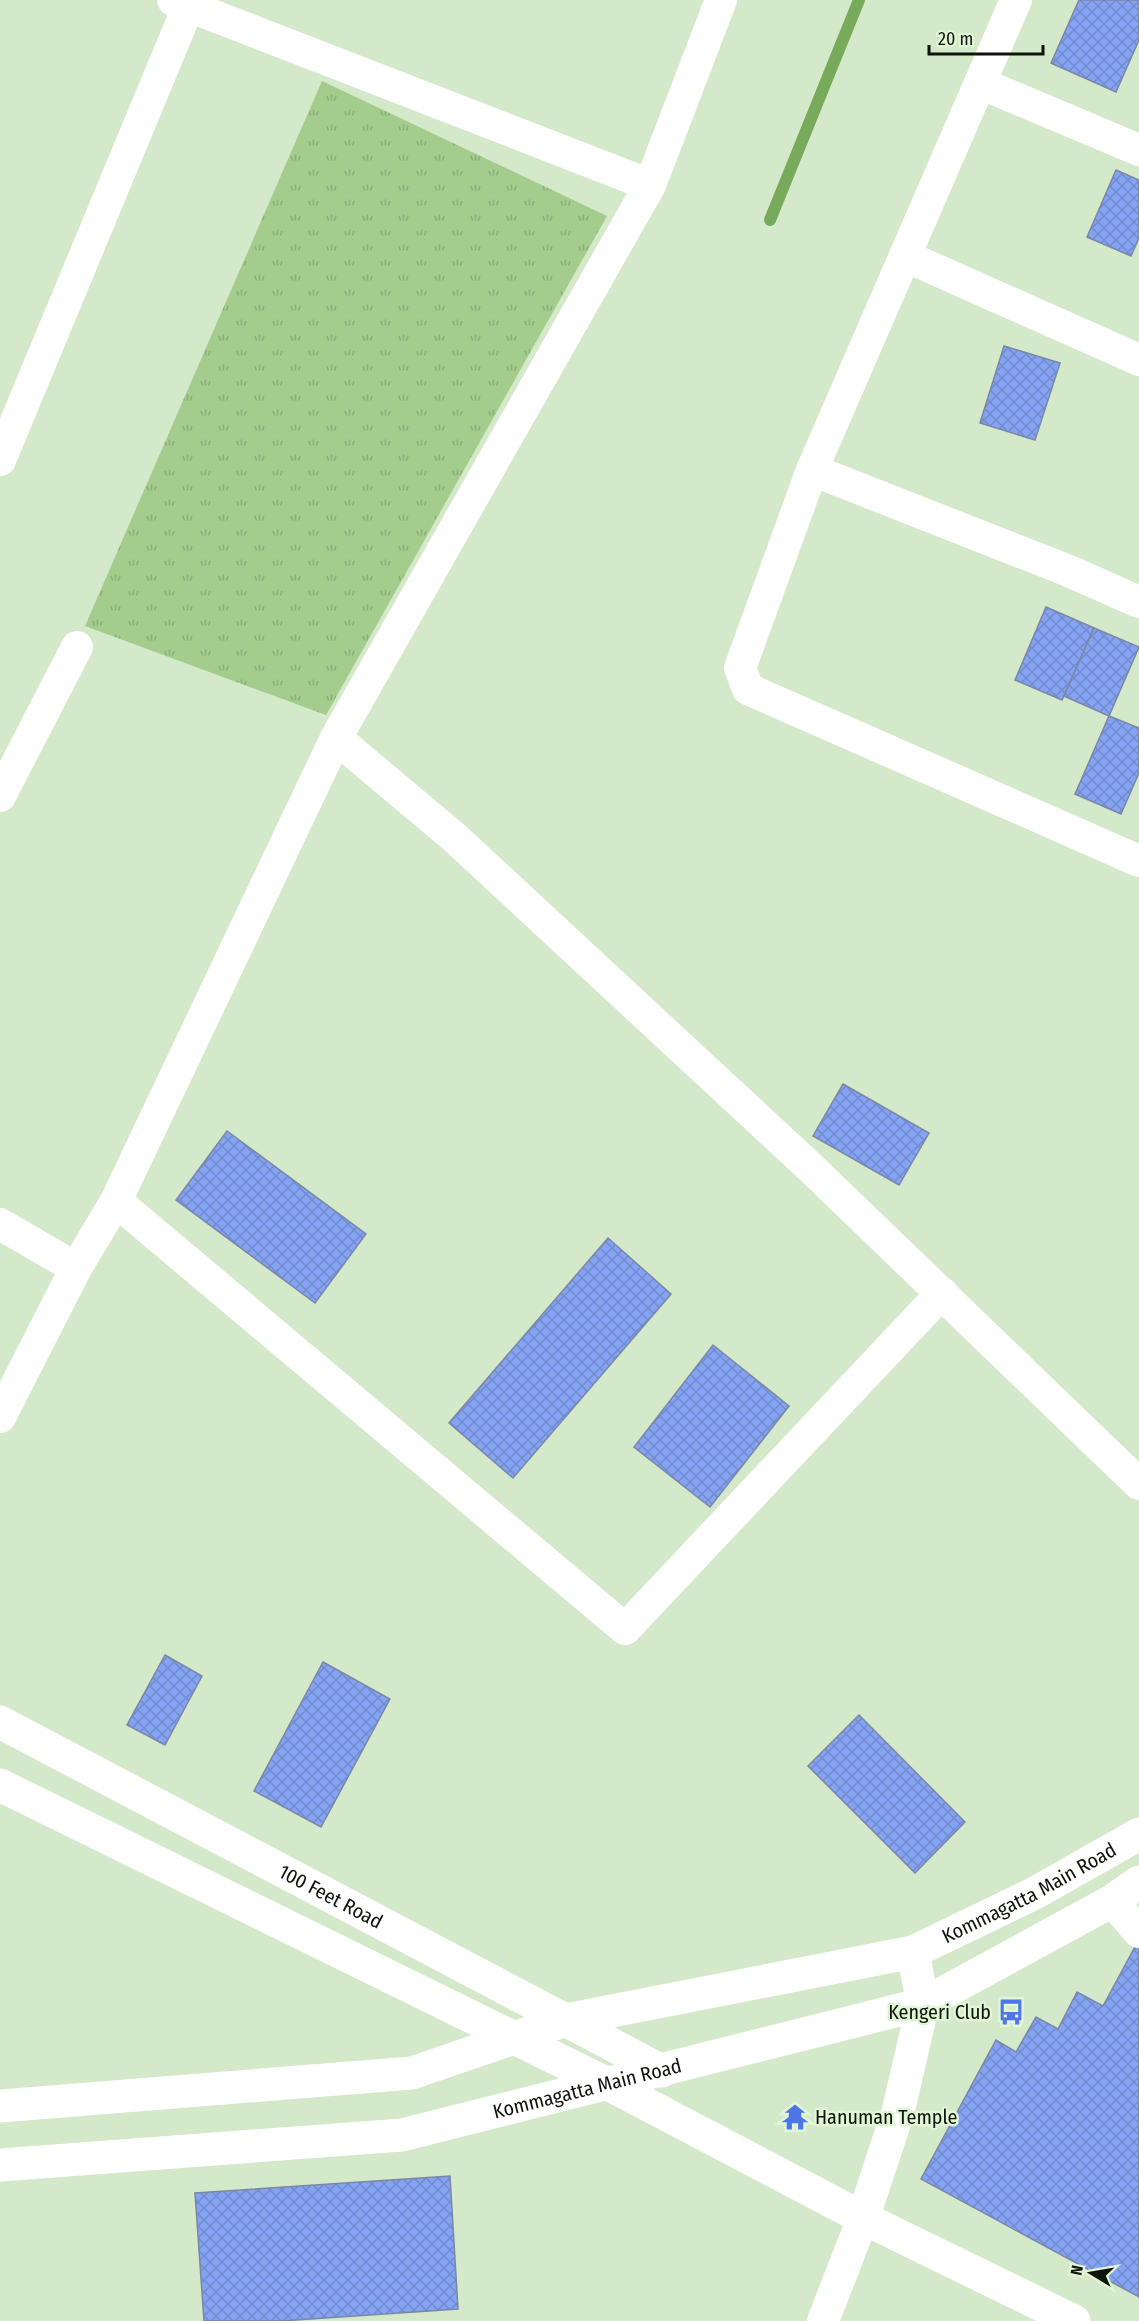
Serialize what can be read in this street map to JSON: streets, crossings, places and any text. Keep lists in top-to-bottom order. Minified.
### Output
{"streets":{"main road":["Kommagatta Main Road","100 Feet Road"]},"crossings":[["Kommagatta Main Road","100 Feet Road"]],"places":{"bus stop":["Kengeri Club"],"temple":["Hanuman Temple"]},"scale_bar":"20 m","north":"left"}
